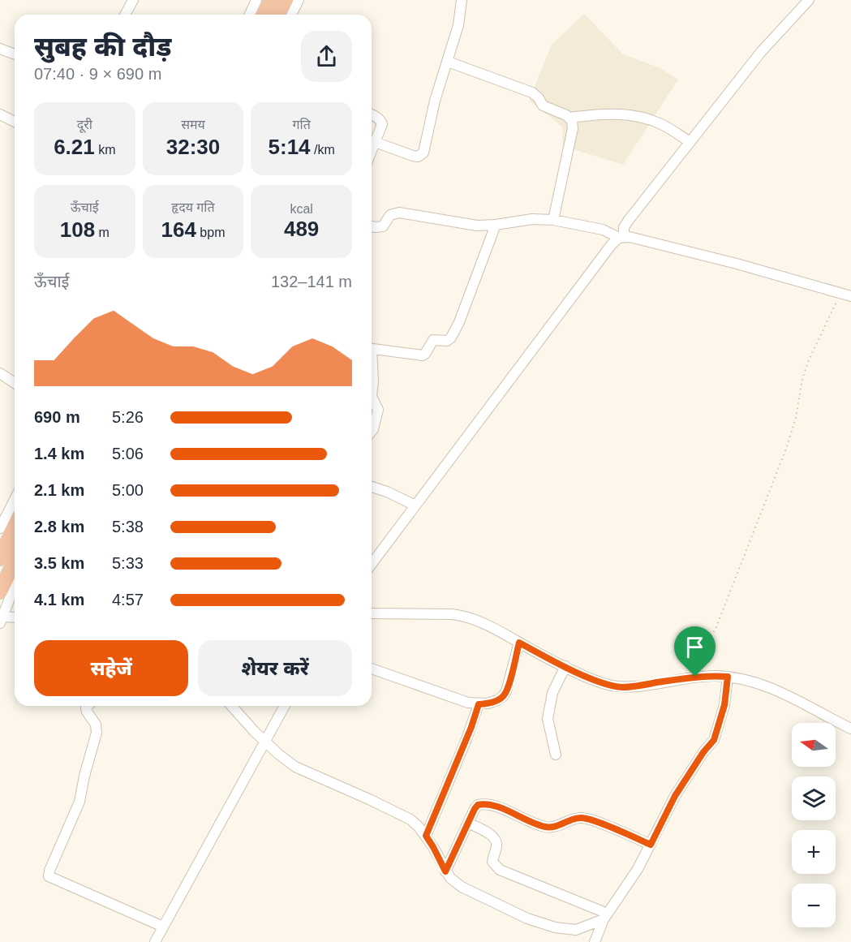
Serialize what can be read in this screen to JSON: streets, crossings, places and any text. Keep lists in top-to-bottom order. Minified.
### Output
{"north":"left","page":{"heading":["सुबह की दौड़","07:40 · 9 × 690 m"],"stats":[["दूरी","6.21 km"],["समय","32:30"],["गति","5:14 /km"],["ऊँचाई","108 m"],["हृदय गति","164 bpm"],["kcal","489"]],"chart":["ऊँचाई","132–141 m"],"list":[{"name":"690 m","note":"5:26"},{"name":"1.4 km","note":"5:06"},{"name":"2.1 km","note":"5:00"},{"name":"2.8 km","note":"5:38"},{"name":"3.5 km","note":"5:33"},{"name":"4.1 km","note":"4:57"}],"buttons":["सहेजें","शेयर करें"],"map_buttons":["+","−"]}}
